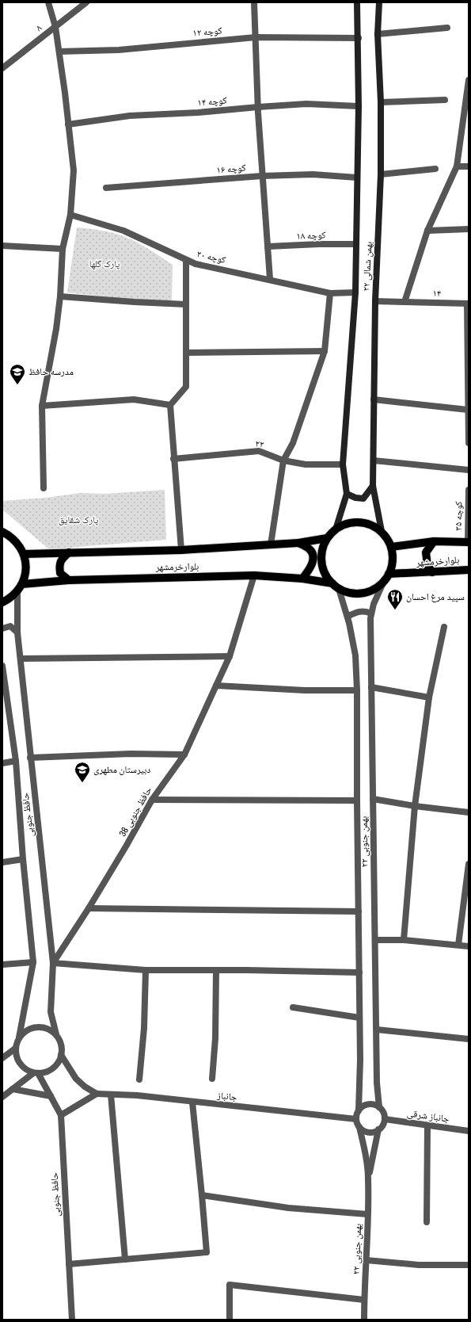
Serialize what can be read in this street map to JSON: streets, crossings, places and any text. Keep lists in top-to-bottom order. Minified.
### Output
{"streets":{"main road":["۲۲ بهمن شمالی","بلوارخرمشهر"],"street":["۸","کوچه ۱۲","کوچه ۱۴","کوچه ۱۶","کوچه ۱۸","کوچه ۲۰","۱۴","۲۲","کوچه ۳۵","حافظ جنوبی 38","حافظ جنوبی","۲۲ بهمن جنوبی","جانباز","جانباز شرقی"]},"crossings":[["کوچه ۱۲","۲۲ بهمن شمالی"],["کوچه ۱۴","۲۲ بهمن شمالی"],["کوچه ۱۶","۲۲ بهمن شمالی"],["کوچه ۱۸","۲۲ بهمن شمالی"],["کوچه ۲۰","۲۲ بهمن شمالی"],["۲۲ بهمن شمالی","۱۴"],["۲۲ بهمن شمالی","۲۲"],["۲۲ بهمن شمالی","بلوارخرمشهر"],["۲۲ بهمن شمالی","۲۲ بهمن جنوبی"],["کوچه ۳۵","بلوارخرمشهر"],["بلوارخرمشهر","حافظ جنوبی 38"],["بلوارخرمشهر","۲۲ بهمن جنوبی"],["حافظ جنوبی 38","حافظ جنوبی"],["۲۲ بهمن جنوبی","جانباز"],["۲۲ بهمن جنوبی","جانباز شرقی"],["جانباز","جانباز شرقی"]],"parks":["پارک گلها","پارک شقایق"],"places":{"school or university":["مدرسه حافظ","دبیرستان مطهری"],"restaurant":["سپید مرغ احسان"]}}
